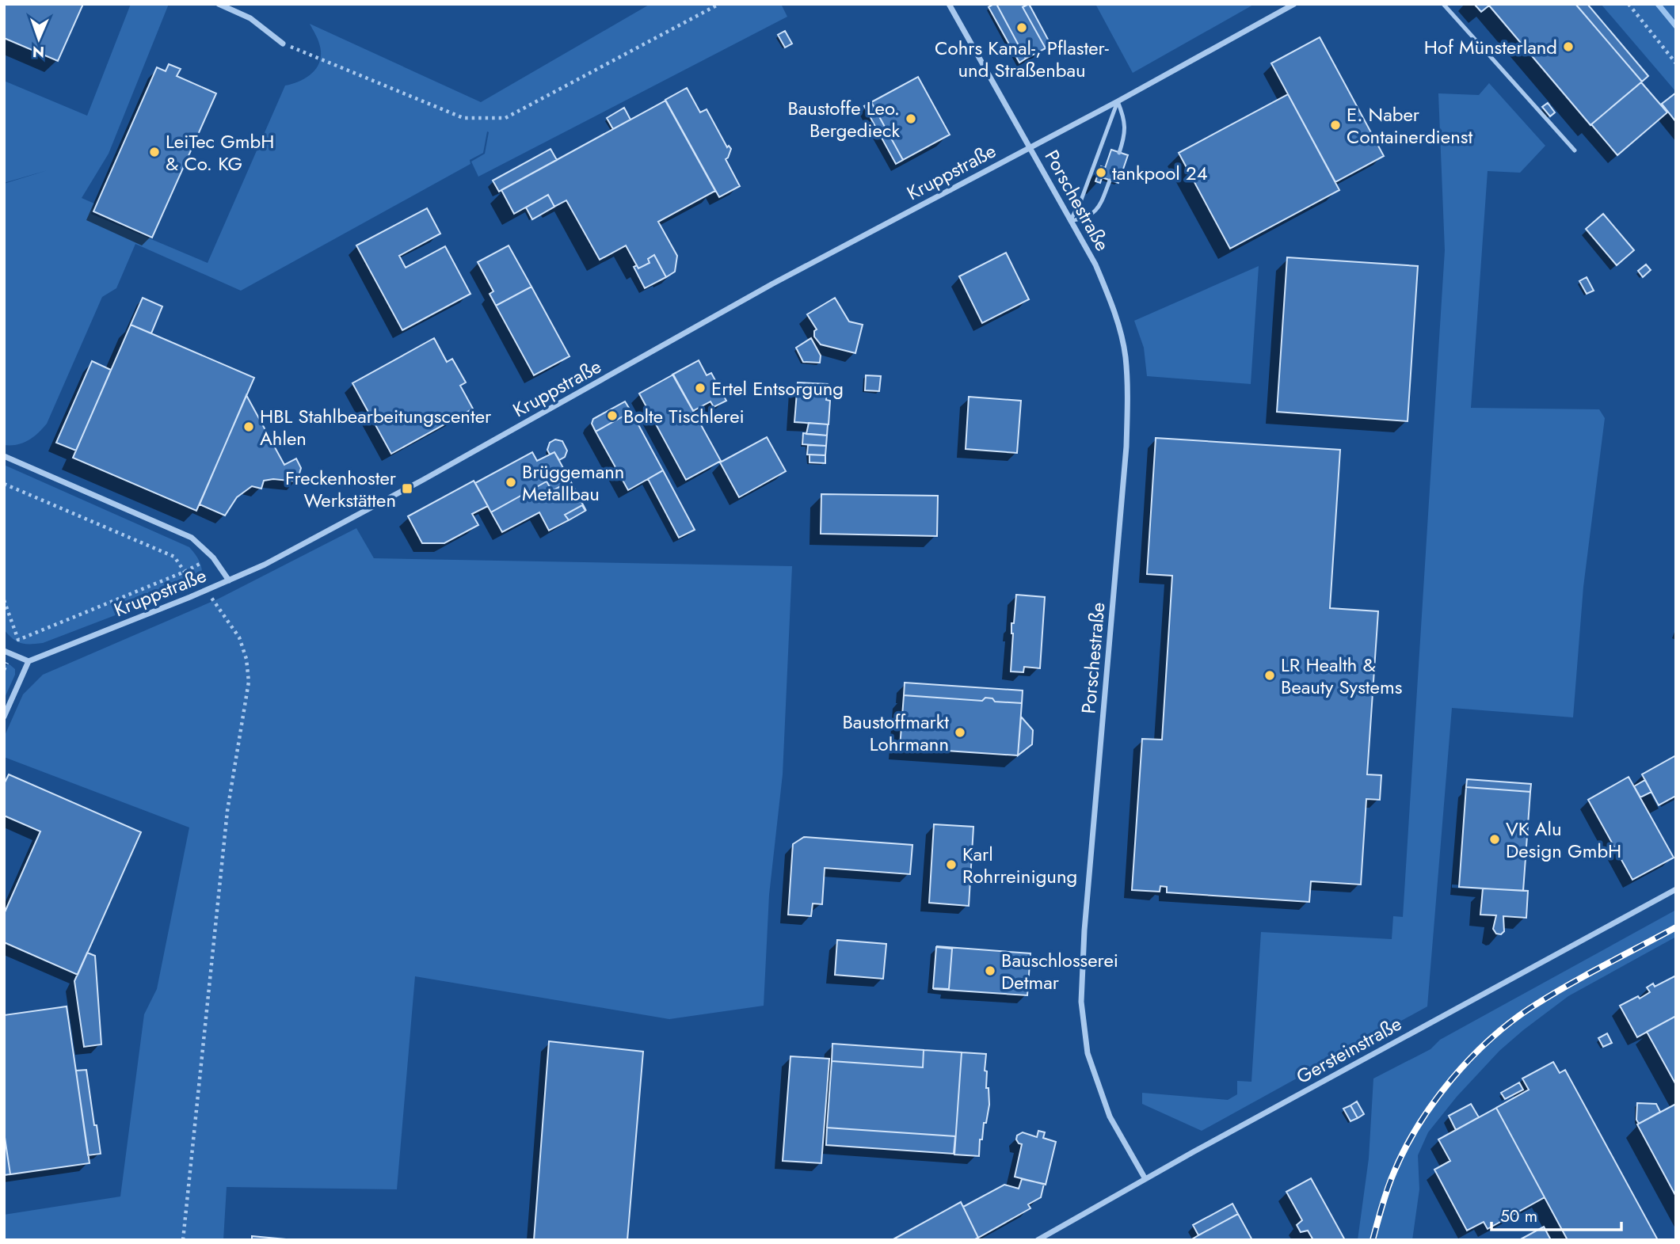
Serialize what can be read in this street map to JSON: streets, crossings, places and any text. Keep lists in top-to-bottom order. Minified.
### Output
{"streets":{"street":["Kruppstraße","Porschestraße","Gersteinstraße"]},"crossings":[["Kruppstraße","Porschestraße"],["Porschestraße","Gersteinstraße"]],"places":{"other":["Cohrs Kanal-, Pflaster- und Straßenbau","Hof Münsterland","Baustoffe Leo. Bergedieck","E. Naber Containerdienst","LeiTec GmbH & Co. KG","tankpool 24","Ertel Entsorgung","Bolte Tischlerei","HBL Stahlbearbeitungscenter Ahlen","Brüggemann Metallbau","LR Health & Beauty Systems","Baustoffmarkt Lohrmann","VK Alu Design GmbH","Karl Rohrreinigung","Bauschlosserei Detmar"],"transit":["Freckenhoster Werkstätten"]},"scale_bar":"50 m","north":"bottom"}
